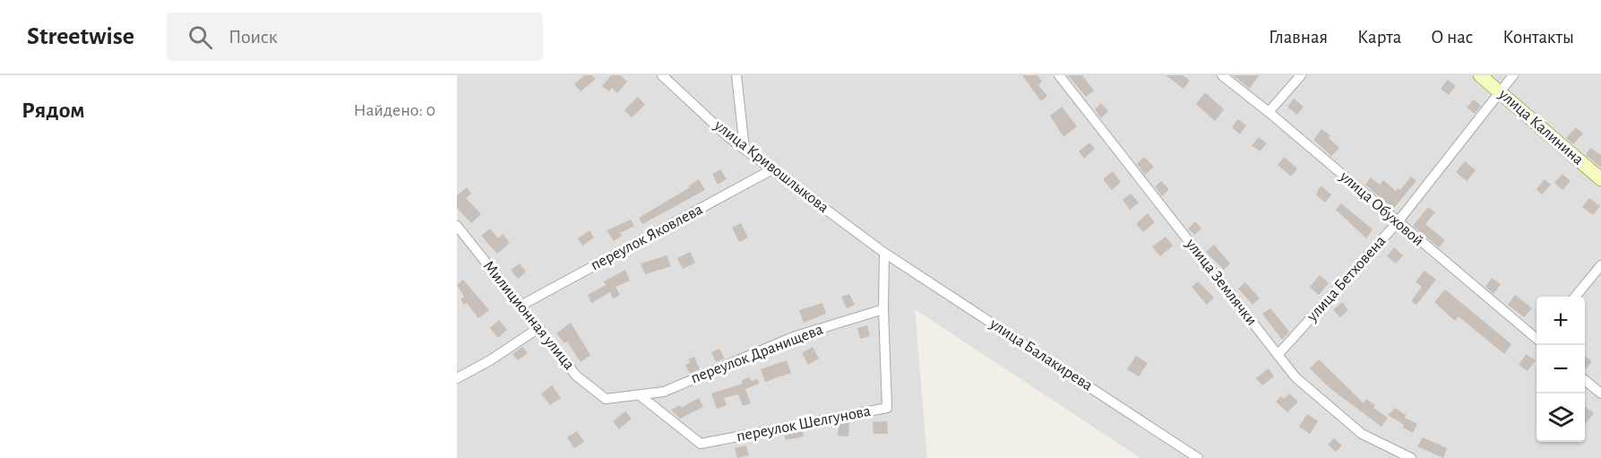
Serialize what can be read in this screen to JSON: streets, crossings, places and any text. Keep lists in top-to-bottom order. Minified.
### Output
{"streets":{"street":["улица Калинина","улица Кривошлыкова","улица Обуховой","переулок Яковлева","улица Бетховена","улица Землячки","Милиционная улица","переулок Дранищева","улица Балакирева","переулок Шелгунова"]},"crossings":[["улица Калинина","улица Бетховена"],["улица Кривошлыкова","переулок Яковлева"],["улица Кривошлыкова","улица Балакирева"],["улица Обуховой","улица Бетховена"],["переулок Яковлева","Милиционная улица"],["улица Бетховена","улица Землячки"],["Милиционная улица","переулок Дранищева"],["переулок Дранищева","переулок Шелгунова"]],"page":{"header":"Streetwise","search":"Поиск","nav":["Главная","Карта","О нас","Контакты"],"heading":["Рядом","Найдено: 0"],"map_buttons":["+","−"]}}
